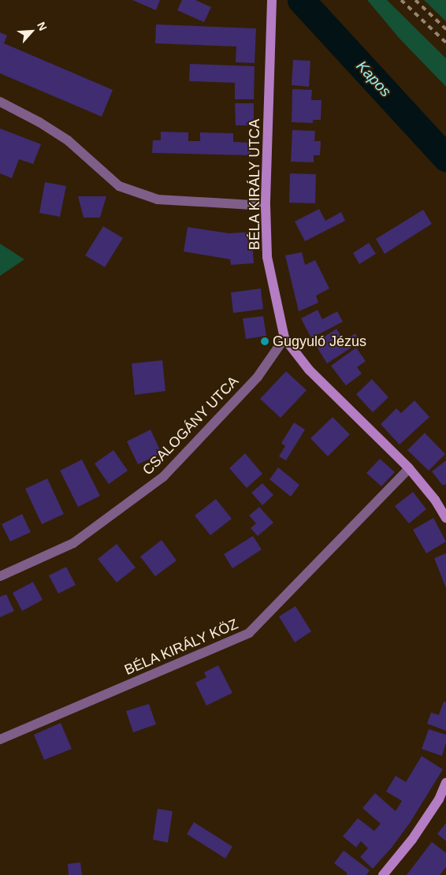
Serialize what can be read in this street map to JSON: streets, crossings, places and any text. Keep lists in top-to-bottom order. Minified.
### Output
{"streets":{"street":["BÉLA KIRÁLY UTCA","CSALOGÁNY UTCA","BÉLA KIRÁLY KÖZ"]},"crossings":[["BÉLA KIRÁLY UTCA","CSALOGÁNY UTCA"],["BÉLA KIRÁLY UTCA","BÉLA KIRÁLY KÖZ"]],"water":["Kapos"],"places":["Gugyuló Jézus"],"north":"top right"}
